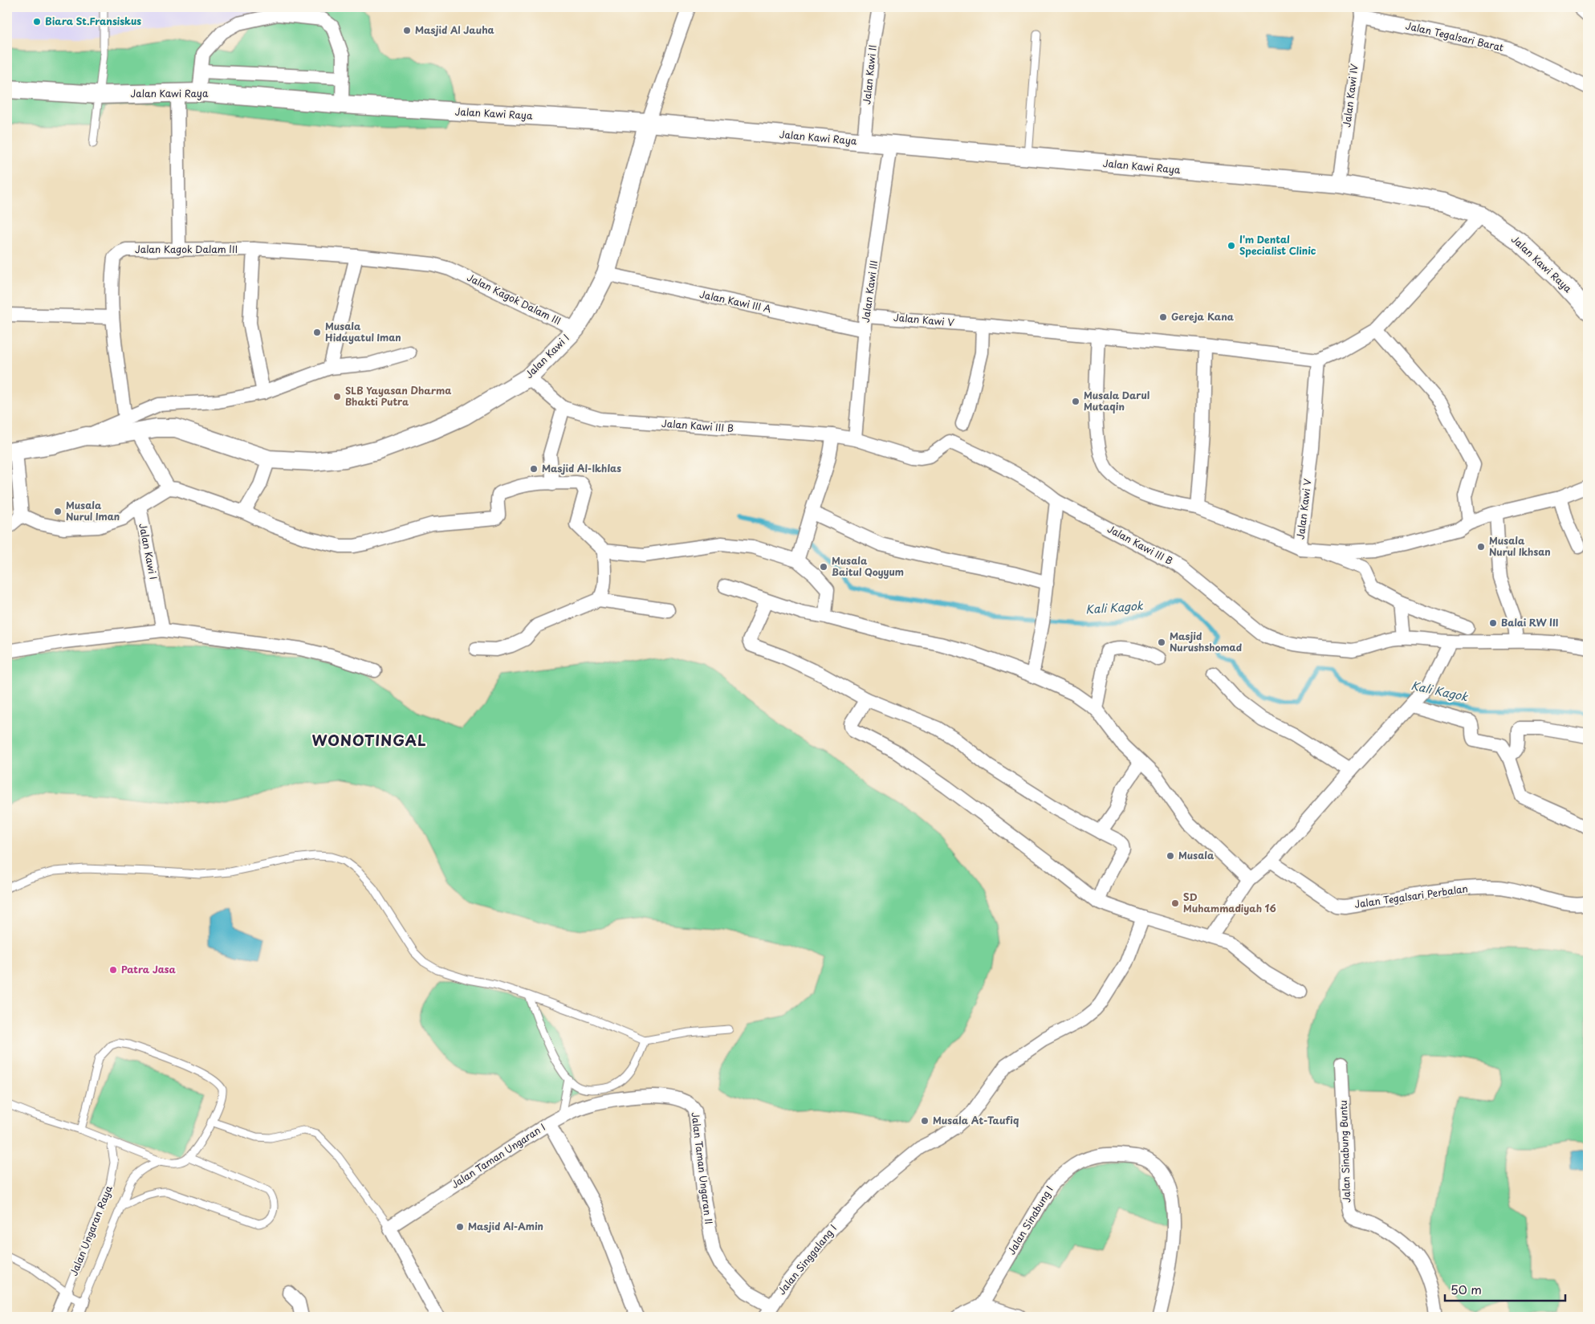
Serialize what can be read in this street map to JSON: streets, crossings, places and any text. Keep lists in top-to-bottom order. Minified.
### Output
{"streets":{"main road":["Jalan Kawi Raya","Jalan Kawi I"],"street":["Jalan Tegalsari Barat","Jalan Kawi II","Jalan Kawi IV","Jalan Kagok Dalam III","Jalan Kawi III","Jalan Kawi III A","Jalan Kawi V","Jalan Kawi III B","Jalan Tegalsari Perbalan","Jalan Sinabung Buntu","Jalan Taman Ungaran I","Jalan Taman Ungaran II","Jalan Sinabung I","Jalan Ungaran Raya","Jalan Singgalang I"]},"crossings":[["Jalan Tegalsari Barat","Jalan Kawi IV"],["Jalan Kawi II","Jalan Kawi Raya"],["Jalan Kawi Raya","Jalan Kawi IV"],["Jalan Kawi Raya","Jalan Kawi III"],["Jalan Kawi Raya","Jalan Kawi I"],["Jalan Kagok Dalam III","Jalan Kawi I"],["Jalan Kawi III","Jalan Kawi III A"],["Jalan Kawi III","Jalan Kawi V"],["Jalan Kawi III","Jalan Kawi III B"],["Jalan Kawi III A","Jalan Kawi I"],["Jalan Kawi I","Jalan Kawi III B"],["Jalan Taman Ungaran I","Jalan Taman Ungaran II"],["Jalan Taman Ungaran II","Jalan Singgalang I"]],"districts":["WONOTINGAL"],"water":["Kali Kagok"],"places":["Biara St.Fransiskus","Masjid Al Jauha","I'm Dental Specialist Clinic","Gereja Kana","Musala Hidayatul Iman","SLB Yayasan Dharma Bhakti Putra","Musala Darul Mutaqin","Masjid Al-Ikhlas","Musala Nurul Iman","Musala Nurul Ikhsan","Musala Baitul Qoyyum","Balai RW III","Masjid Nurushshomad","Musala","SD Muhammadiyah 16","Patra Jasa","Musala At-Taufiq","Masjid Al-Amin"],"scale_bar":"50 m"}
